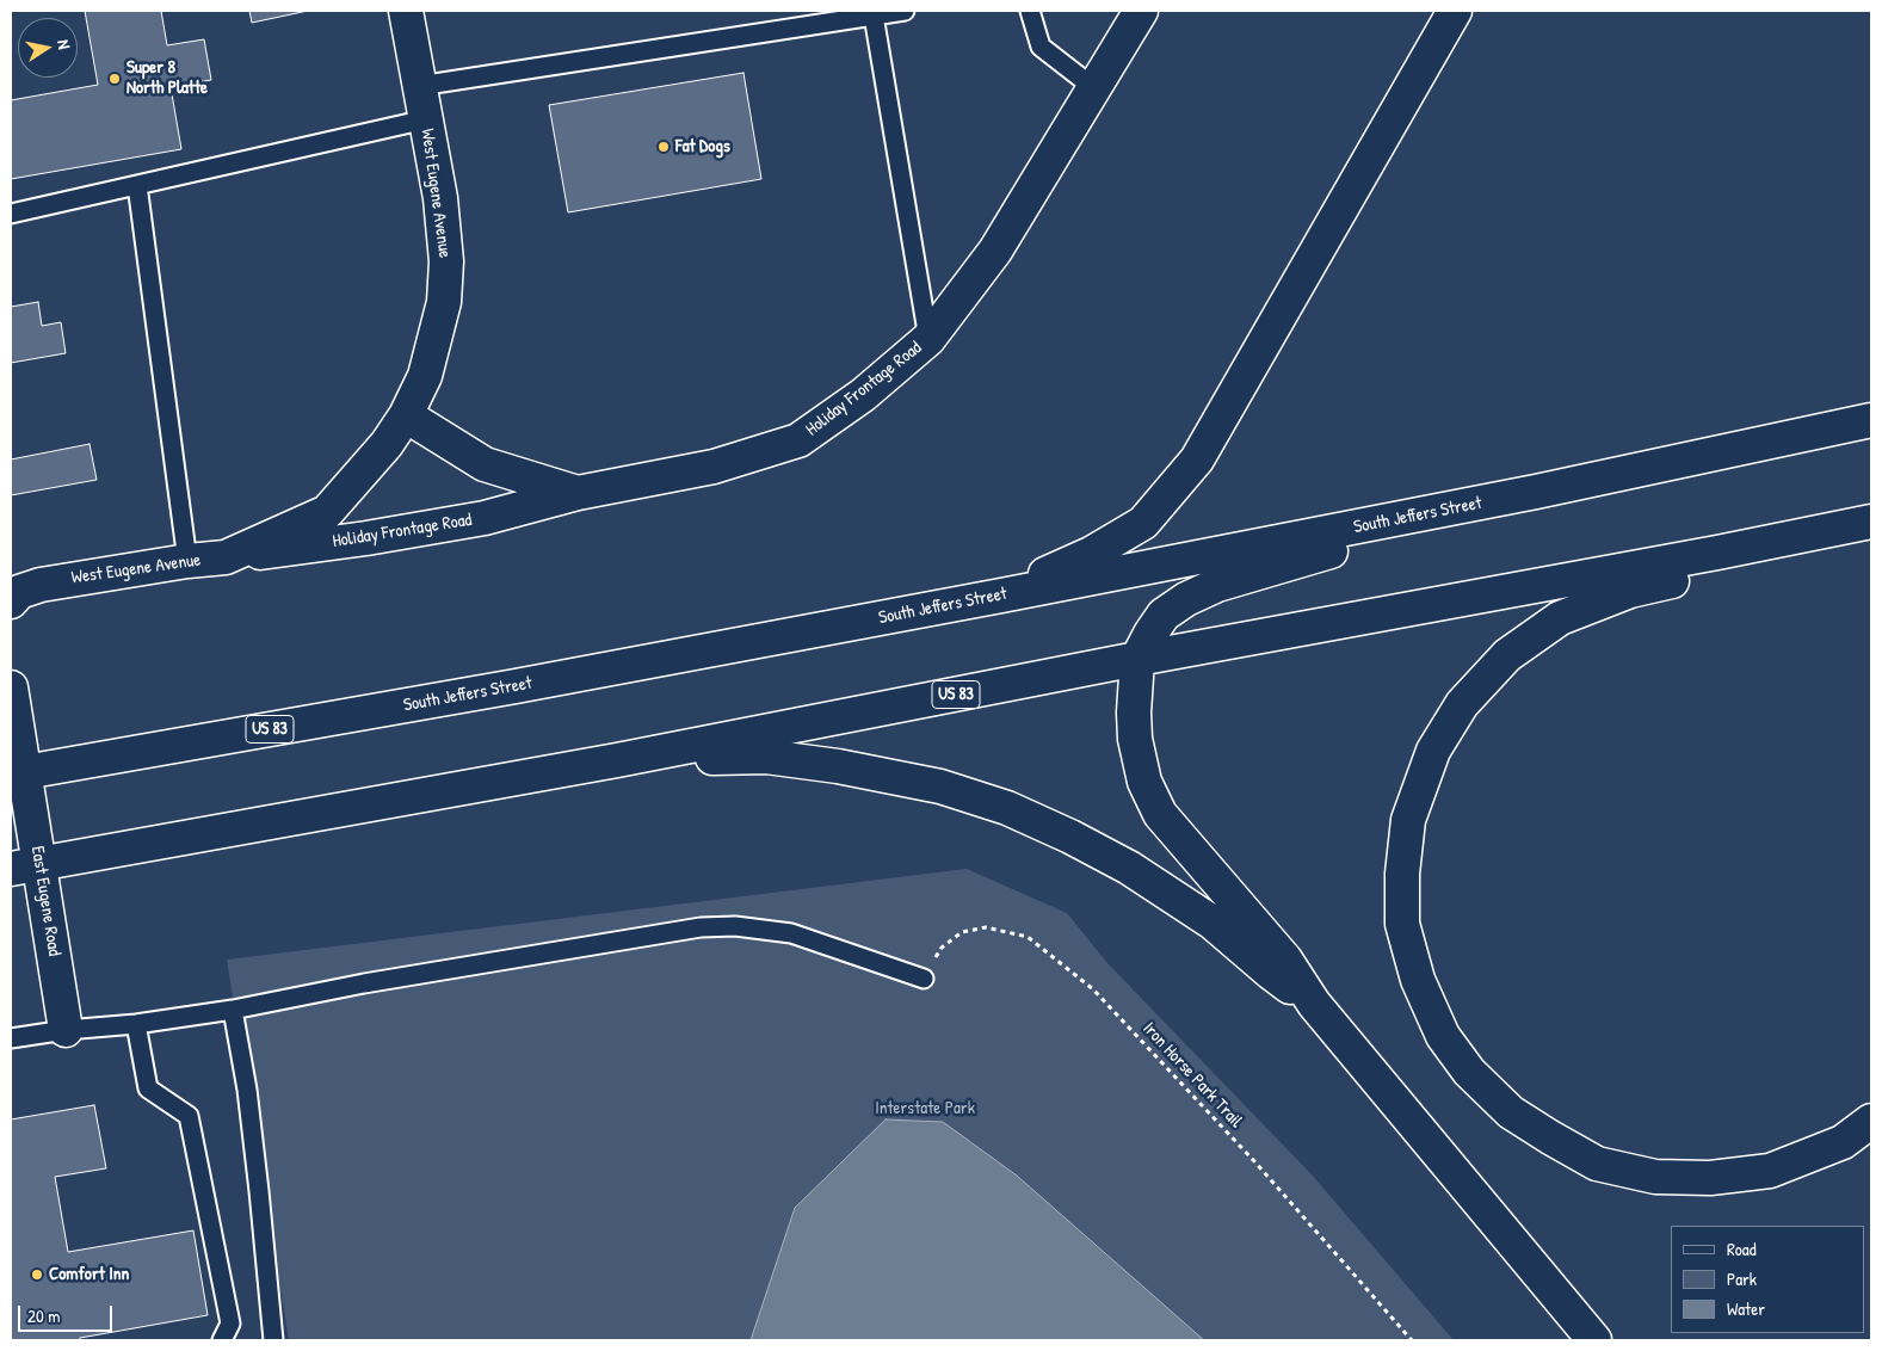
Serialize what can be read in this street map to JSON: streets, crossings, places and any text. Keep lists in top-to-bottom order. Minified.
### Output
{"streets":{"main road":["West Eugene Avenue","Holiday Frontage Road","South Jeffers Street","US 83","East Eugene Road"],"path":["Iron Horse Park Trail"]},"crossings":[["West Eugene Avenue","Holiday Frontage Road"],["South Jeffers Street","East Eugene Road"],["US 83","East Eugene Road"]],"parks":["Interstate Park"],"places":["Super 8 North Platte","Fat Dogs","Comfort Inn"],"legend":["Road","Park","Water"],"scale_bar":"20 m","north":"right"}
